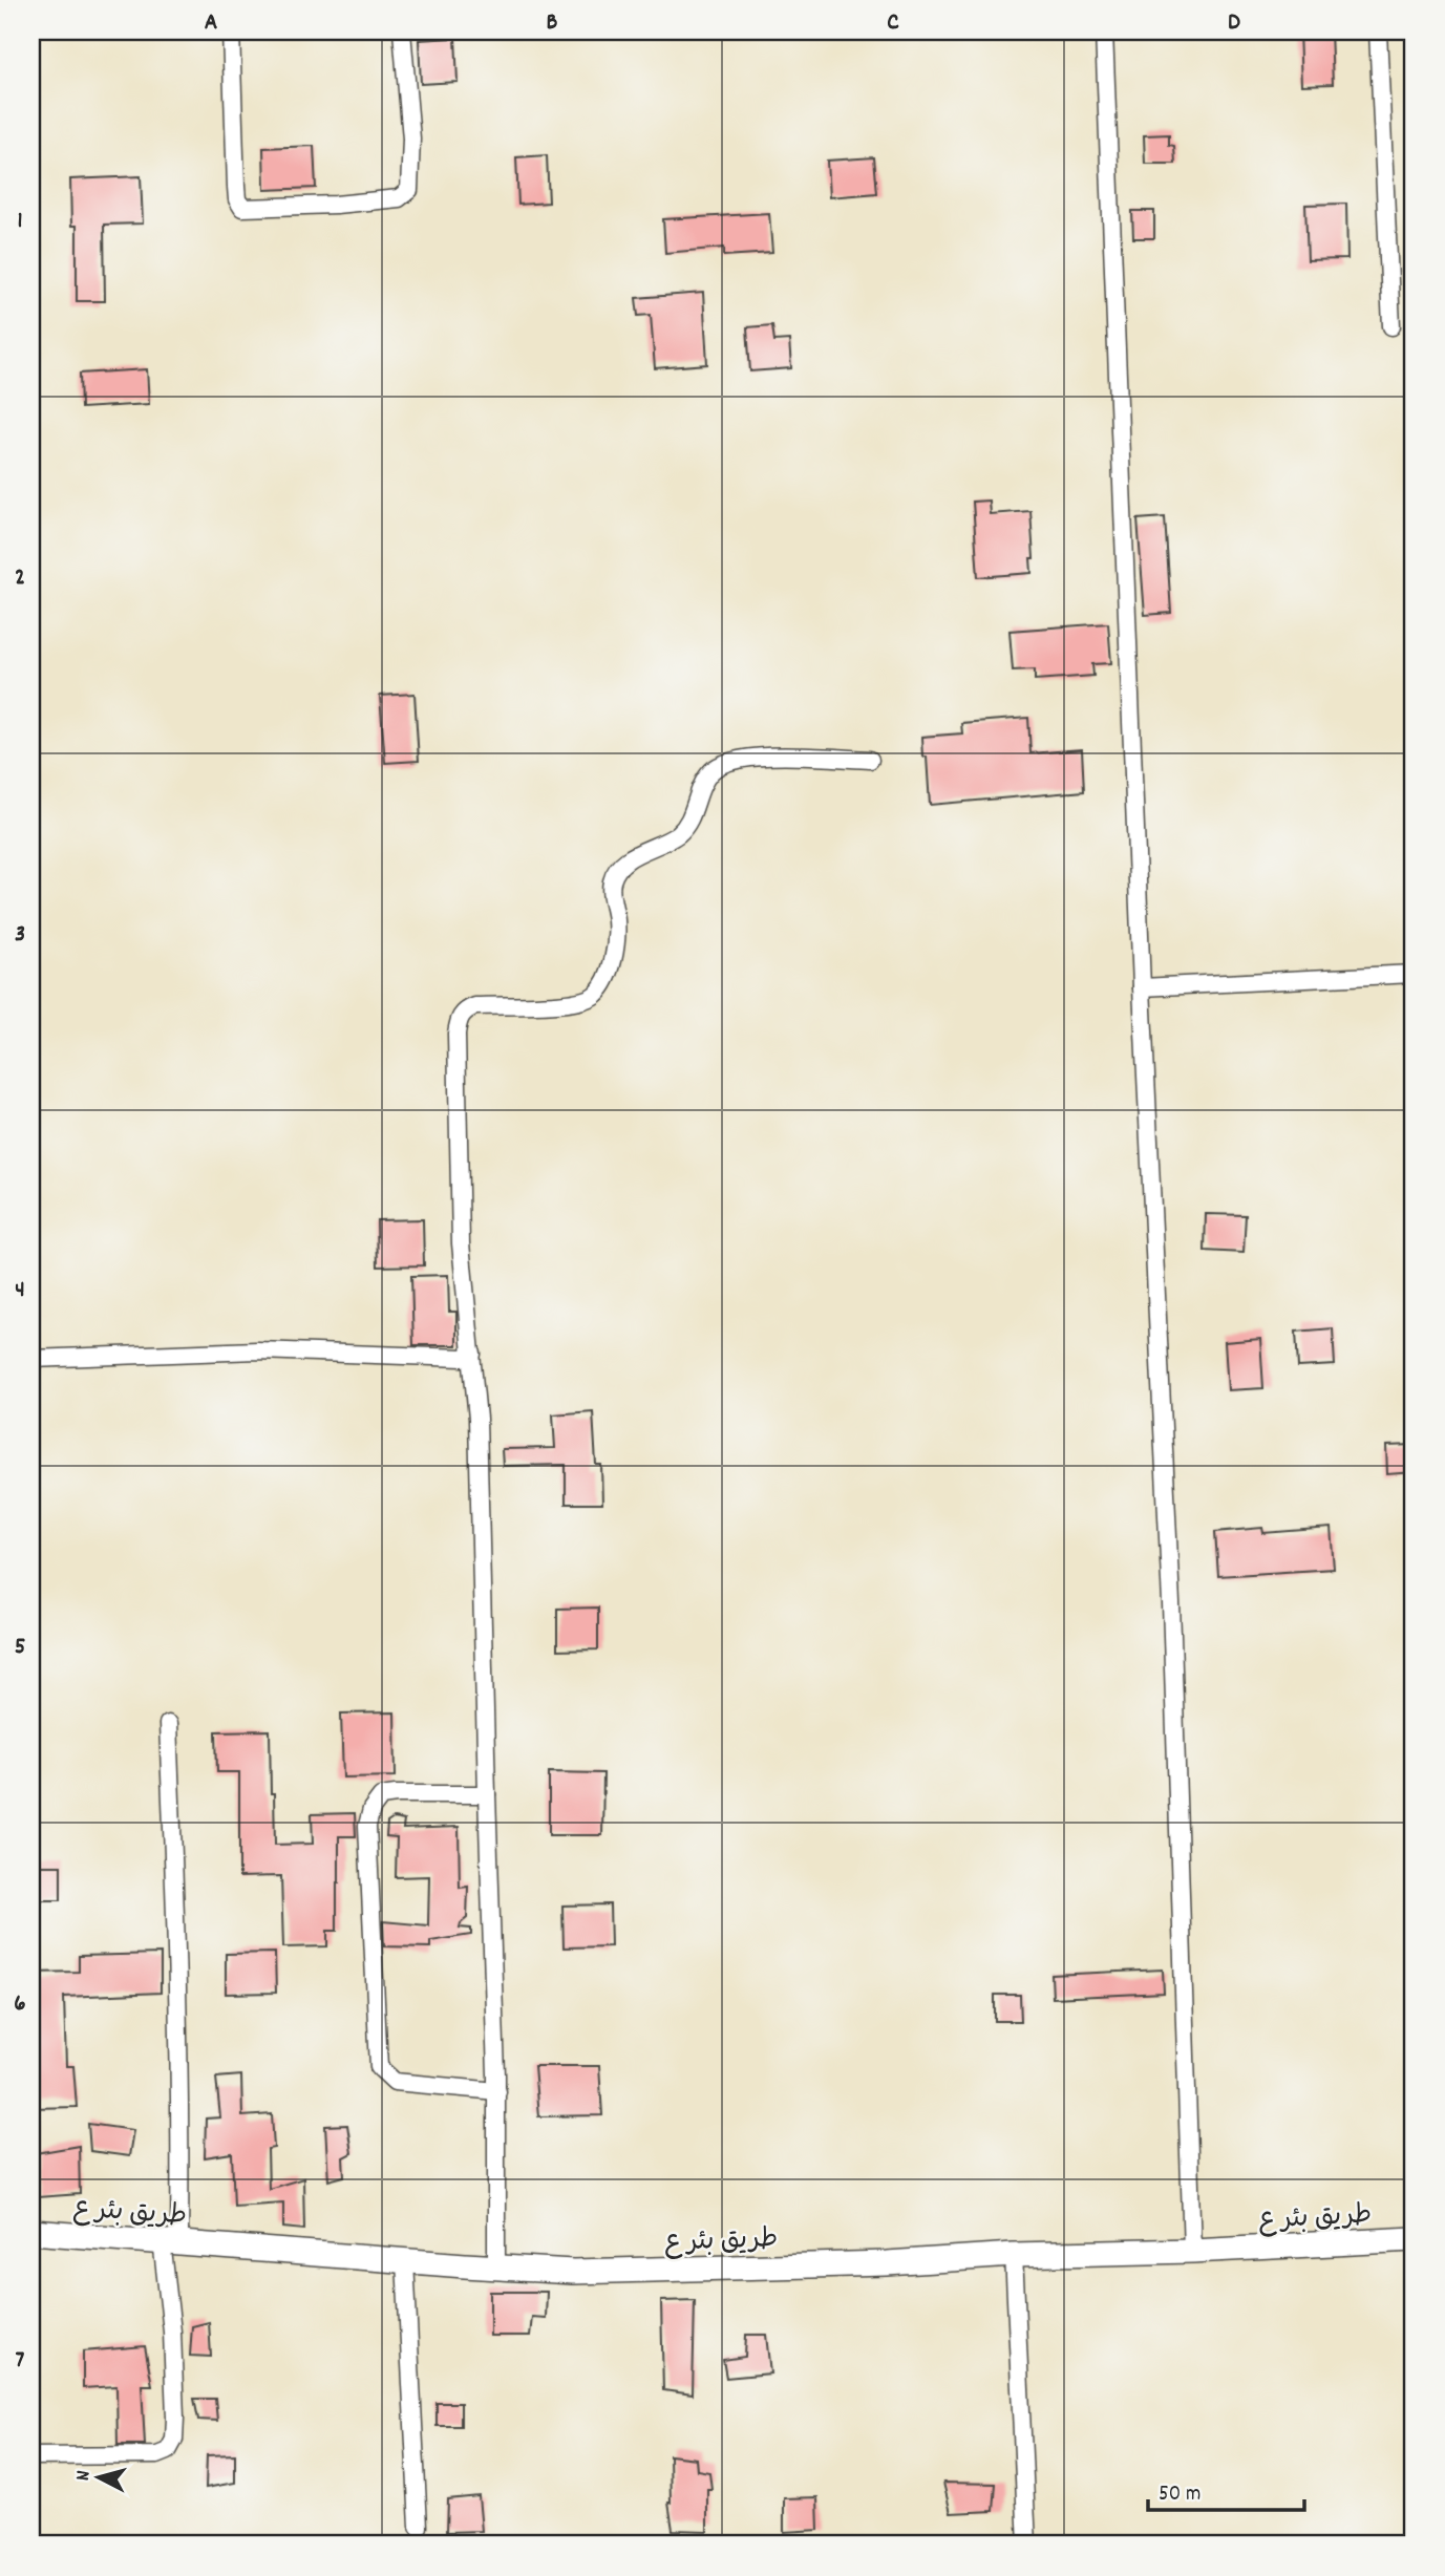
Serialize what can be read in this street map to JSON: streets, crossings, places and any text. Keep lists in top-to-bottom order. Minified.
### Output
{"streets":{"street":["طريق بئر ع"]},"scale_bar":"50 m","north":"left","grid":{"columns":["A","B","C","D"],"rows":["1","2","3","4","5","6","7"]}}
